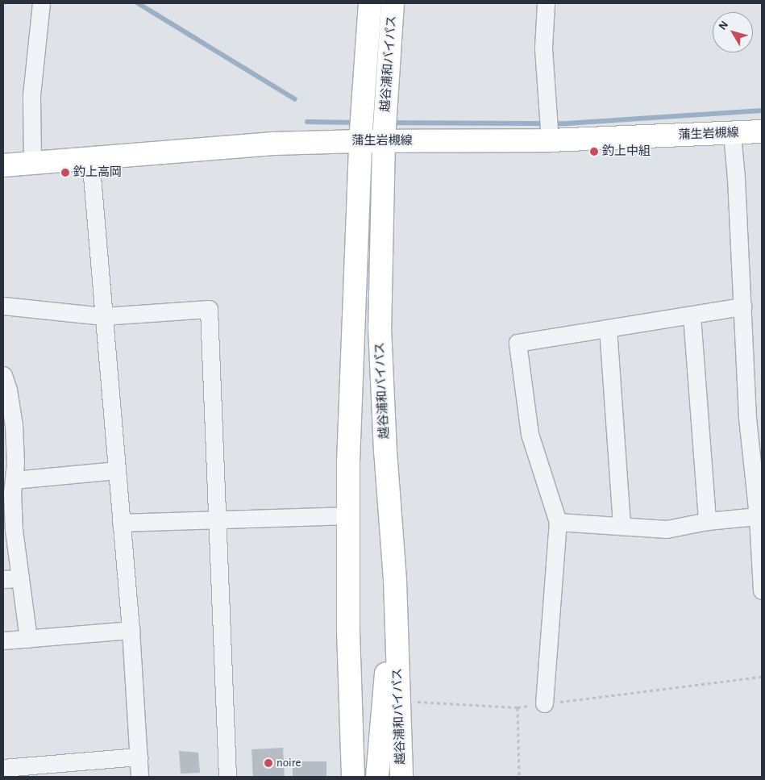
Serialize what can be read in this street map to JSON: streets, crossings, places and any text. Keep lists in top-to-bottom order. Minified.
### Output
{"streets":{"main road":["越谷浦和バイパス","蒲生岩槻線"]},"crossings":[["越谷浦和バイパス","蒲生岩槻線"]],"places":["釣上中組","釣上高岡","noire"],"north":"top left"}
